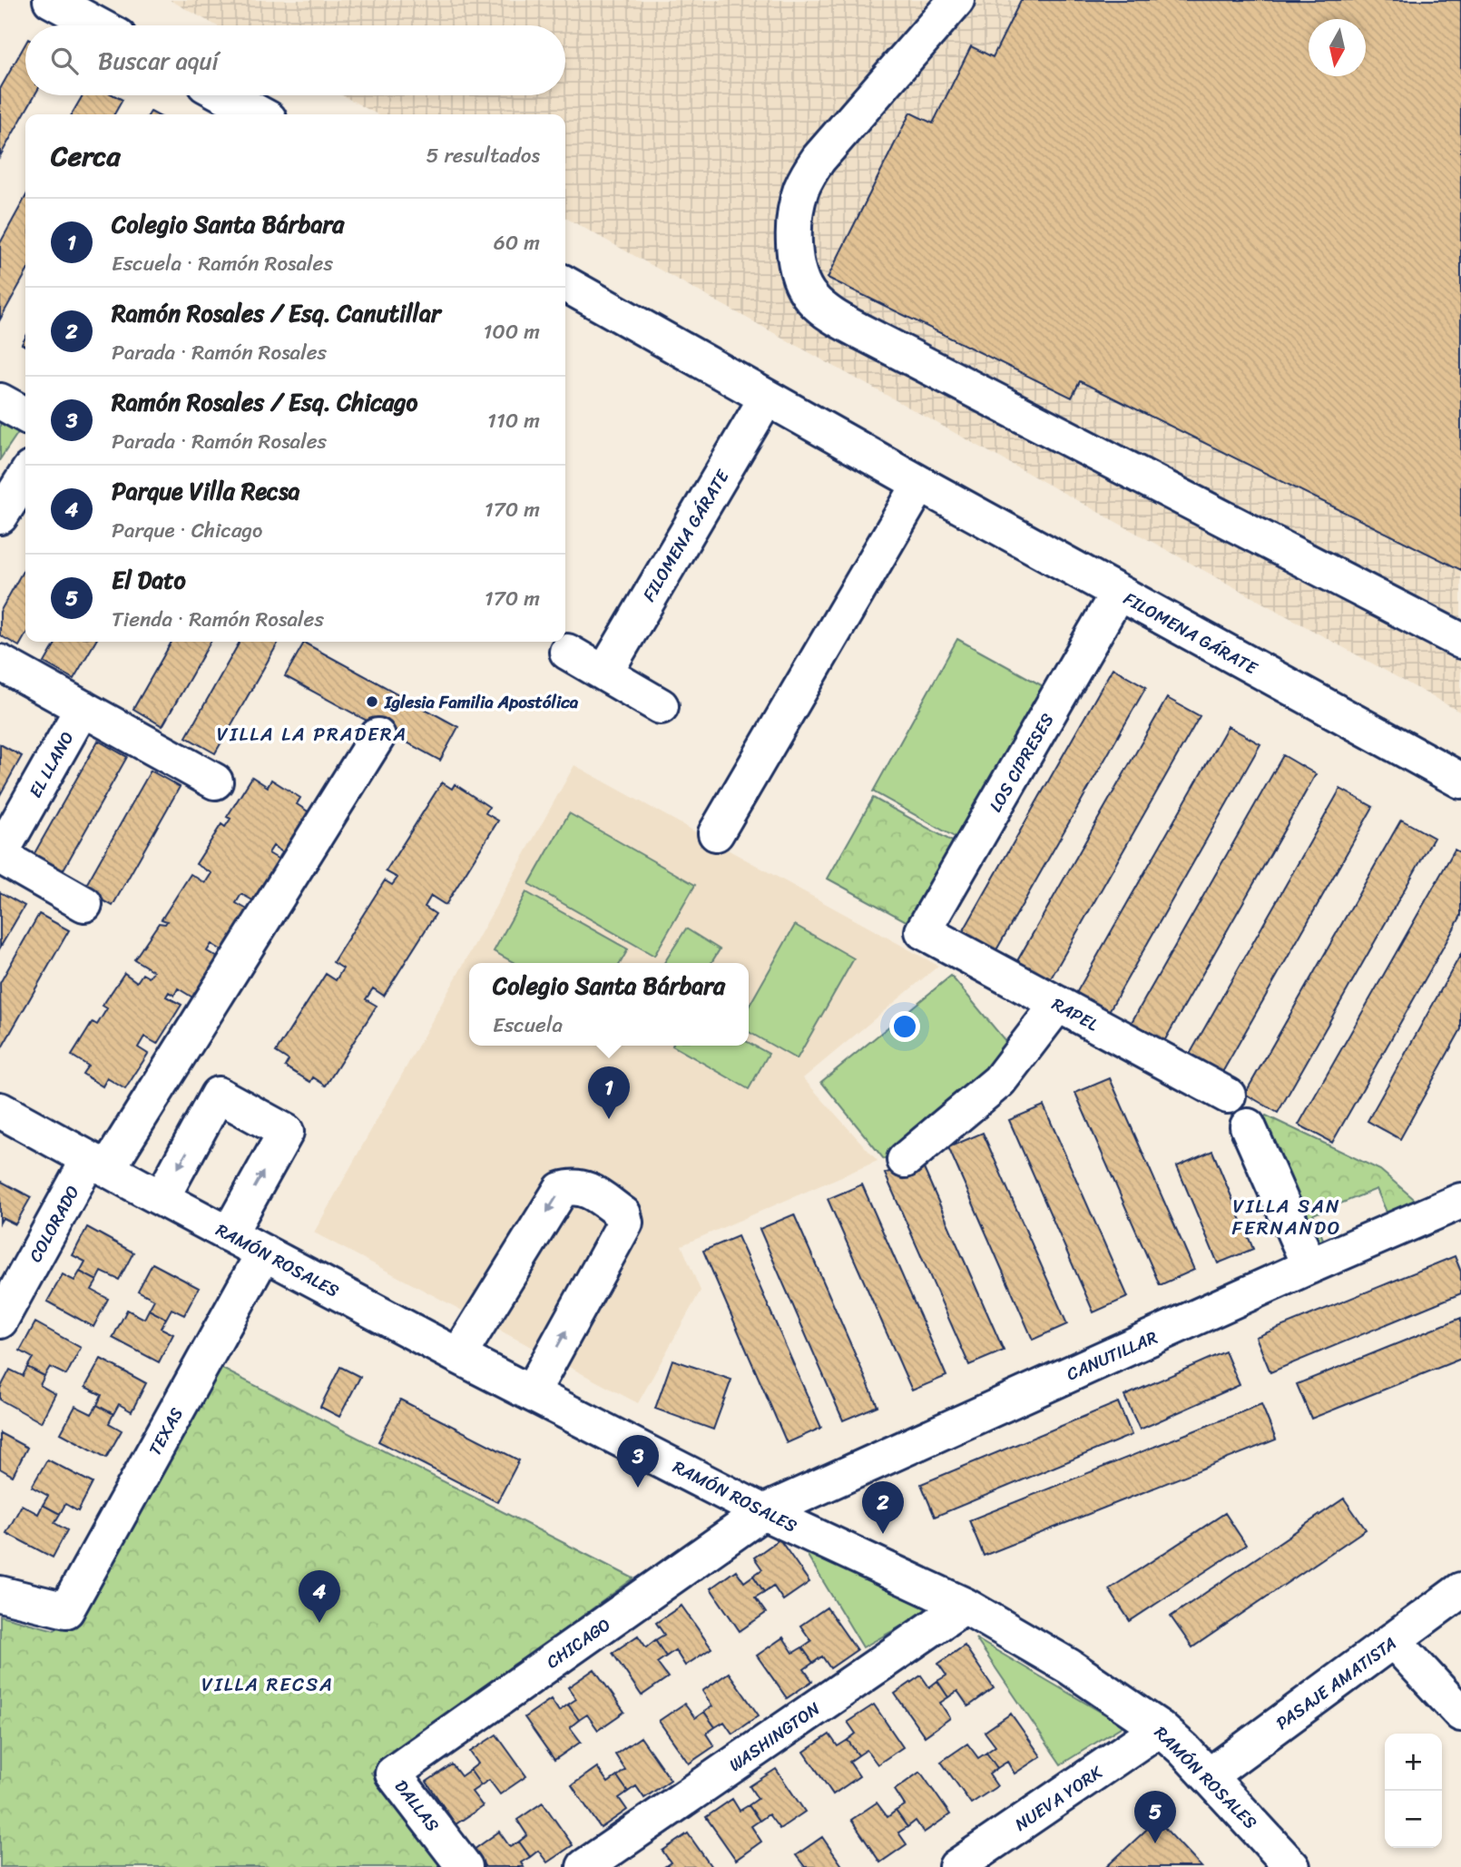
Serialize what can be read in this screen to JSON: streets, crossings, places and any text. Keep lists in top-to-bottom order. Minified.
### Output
{"streets":{"street":["FILOMENA GÁRATE","LOS CIPRESES","EL LLANO","RAPEL","COLORADO","RAMÓN ROSALES","CANUTILLAR","TEXAS","CHICAGO","PASAJE AMATISTA","WASHINGTON","NUEVA YORK","DALLAS"]},"crossings":[["FILOMENA GÁRATE","LOS CIPRESES"],["LOS CIPRESES","RAPEL"],["COLORADO","RAMÓN ROSALES"],["RAMÓN ROSALES","CANUTILLAR"],["RAMÓN ROSALES","TEXAS"],["RAMÓN ROSALES","CHICAGO"],["RAMÓN ROSALES","PASAJE AMATISTA"],["RAMÓN ROSALES","WASHINGTON"],["RAMÓN ROSALES","NUEVA YORK"],["CANUTILLAR","CHICAGO"],["CHICAGO","DALLAS"]],"districts":["VILLA LA PRADERA","VILLA SAN FERNANDO","VILLA RECSA"],"places":["Iglesia Familia Apostólica"],"north":"bottom","page":{"search":"Buscar aquí","heading":["Cerca","5 resultados"],"list":[{"mark":"1","name":"Colegio Santa Bárbara","note":"Escuela · Ramón Rosales","value":"60 m"},{"mark":"2","name":"Ramón Rosales / Esq. Canutillar","note":"Parada · Ramón Rosales","value":"100 m"},{"mark":"3","name":"Ramón Rosales / Esq. Chicago","note":"Parada · Ramón Rosales","value":"110 m"},{"mark":"4","name":"Parque Villa Recsa","note":"Parque · Chicago","value":"170 m"},{"mark":"5","name":"El Dato","note":"Tienda · Ramón Rosales","value":"170 m"}],"popup":["Colegio Santa Bárbara","Escuela"],"pins":["1","3","2","4","5"],"map_buttons":["+","−"]}}
